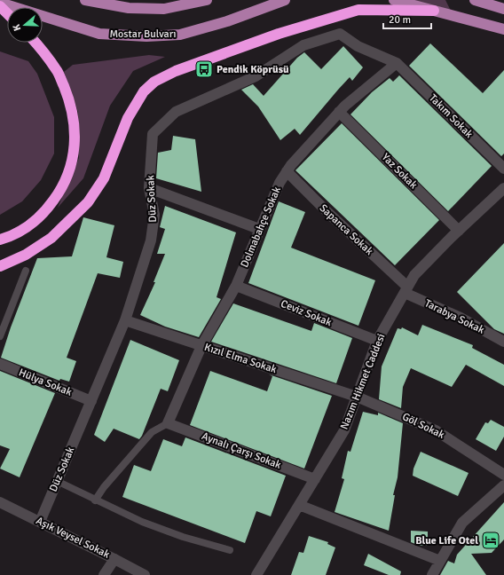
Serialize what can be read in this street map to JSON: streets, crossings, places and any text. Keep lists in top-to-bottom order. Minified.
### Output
{"streets":{"main road":["Mostar Bulvarı"],"street":["Takım Sokak","Yaz Sokak","Düz Sokak","Dolmabahçe Sokak","Sapanca Sokak","Ceviz Sokak","Tarabya Sokak","Kızıl Elma Sokak","Nazım Hikmet Caddesi","Hülya Sokak","Göl Sokak","Aynalı Çarşı Sokak","Aşık Veysel Sokak"]},"crossings":[["Takım Sokak","Düz Sokak"],["Takım Sokak","Dolmabahçe Sokak"],["Yaz Sokak","Dolmabahçe Sokak"],["Yaz Sokak","Nazım Hikmet Caddesi"],["Düz Sokak","Dolmabahçe Sokak"],["Düz Sokak","Kızıl Elma Sokak"],["Düz Sokak","Hülya Sokak"],["Düz Sokak","Aşık Veysel Sokak"],["Dolmabahçe Sokak","Sapanca Sokak"],["Dolmabahçe Sokak","Ceviz Sokak"],["Dolmabahçe Sokak","Kızıl Elma Sokak"],["Dolmabahçe Sokak","Aynalı Çarşı Sokak"],["Sapanca Sokak","Tarabya Sokak"],["Sapanca Sokak","Nazım Hikmet Caddesi"],["Ceviz Sokak","Nazım Hikmet Caddesi"],["Tarabya Sokak","Nazım Hikmet Caddesi"],["Kızıl Elma Sokak","Nazım Hikmet Caddesi"],["Kızıl Elma Sokak","Göl Sokak"],["Nazım Hikmet Caddesi","Göl Sokak"],["Nazım Hikmet Caddesi","Aynalı Çarşı Sokak"]],"places":{"bus stop":["Pendik Köprüsü"],"hotel":["Blue Life Otel"]},"scale_bar":"20 m","north":"left"}
